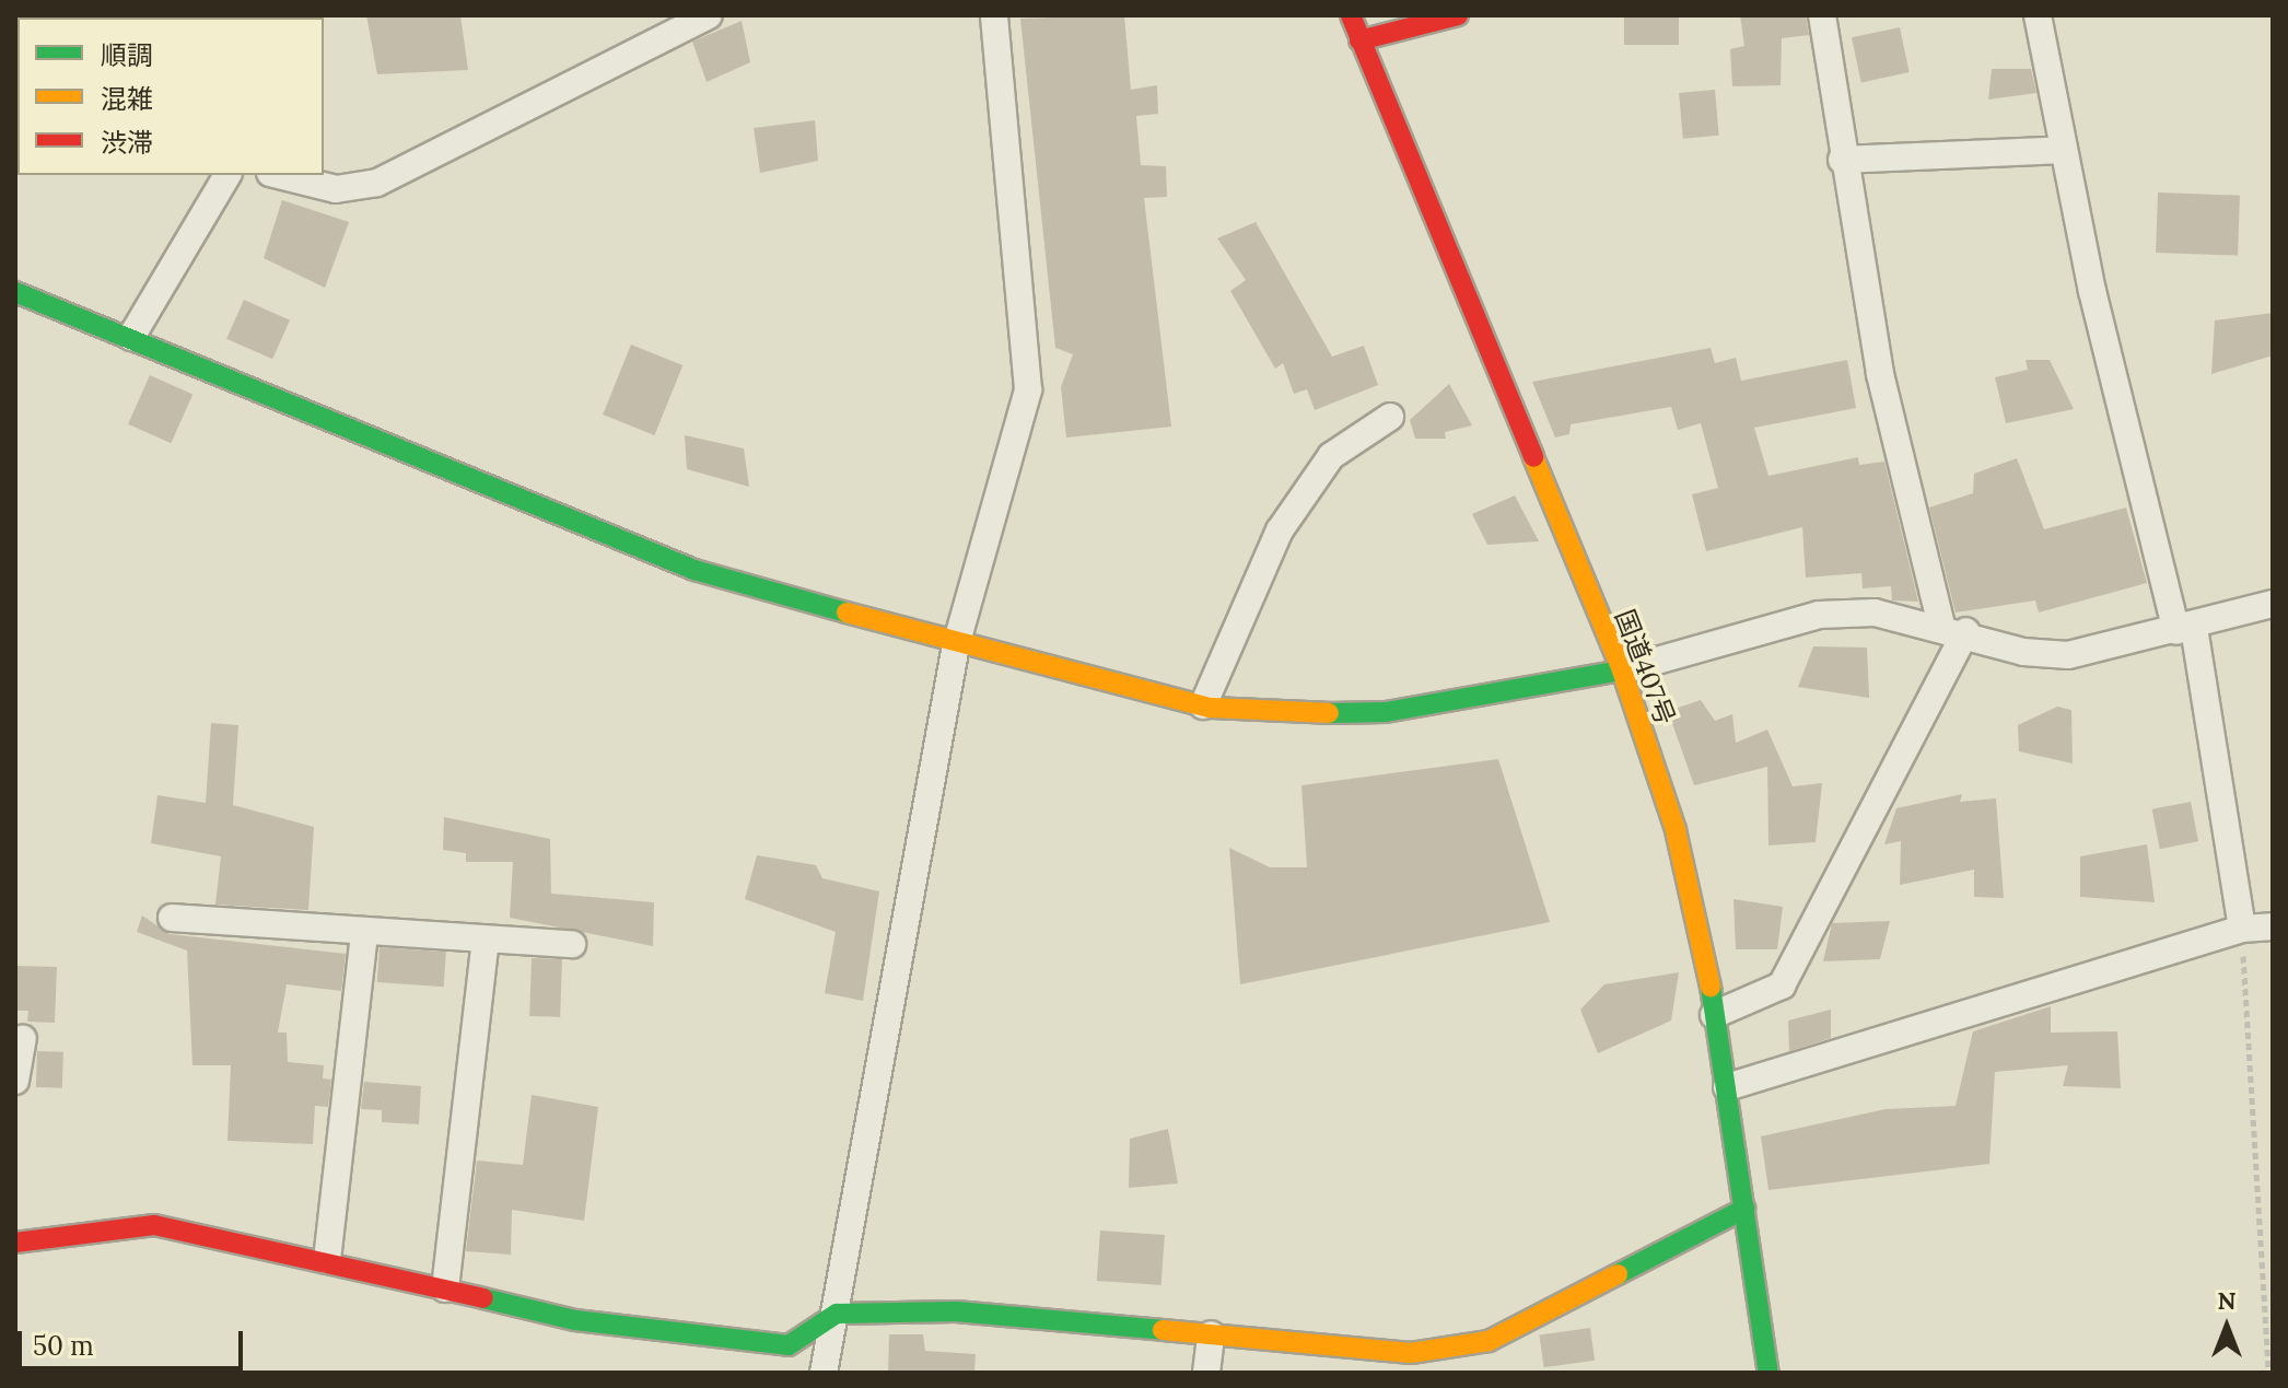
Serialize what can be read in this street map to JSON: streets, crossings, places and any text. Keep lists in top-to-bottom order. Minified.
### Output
{"streets":{"main road":["国道407号"]},"legend":["順調","混雑","渋滞"],"scale_bar":"50 m","north":"top"}
